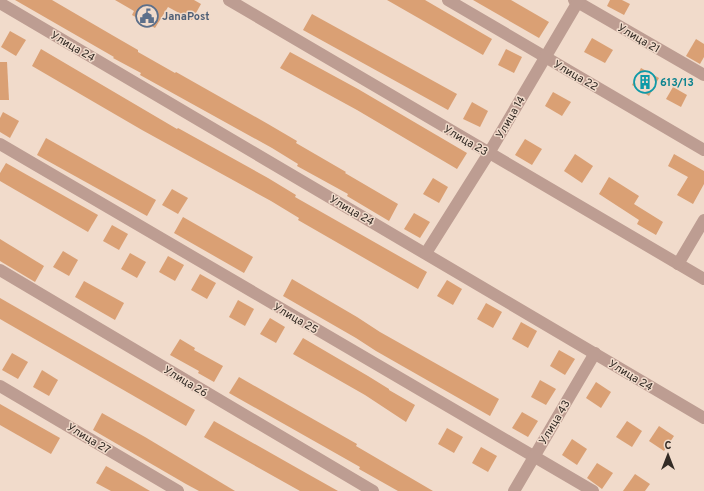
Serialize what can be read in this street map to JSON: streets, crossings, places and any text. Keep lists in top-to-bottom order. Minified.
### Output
{"streets":{"street":["Улица 21","Улица 24","Улица 22","Улица 14","Улица 23","Улица 25","Улица 26","Улица 43","Улица 27"]},"crossings":[["Улица 21","Улица 14"],["Улица 24","Улица 14"],["Улица 24","Улица 43"],["Улица 22","Улица 14"],["Улица 14","Улица 23"],["Улица 25","Улица 43"]],"places":{"public building":["JanaPost"],"building":["613/13"]},"north":"top"}
